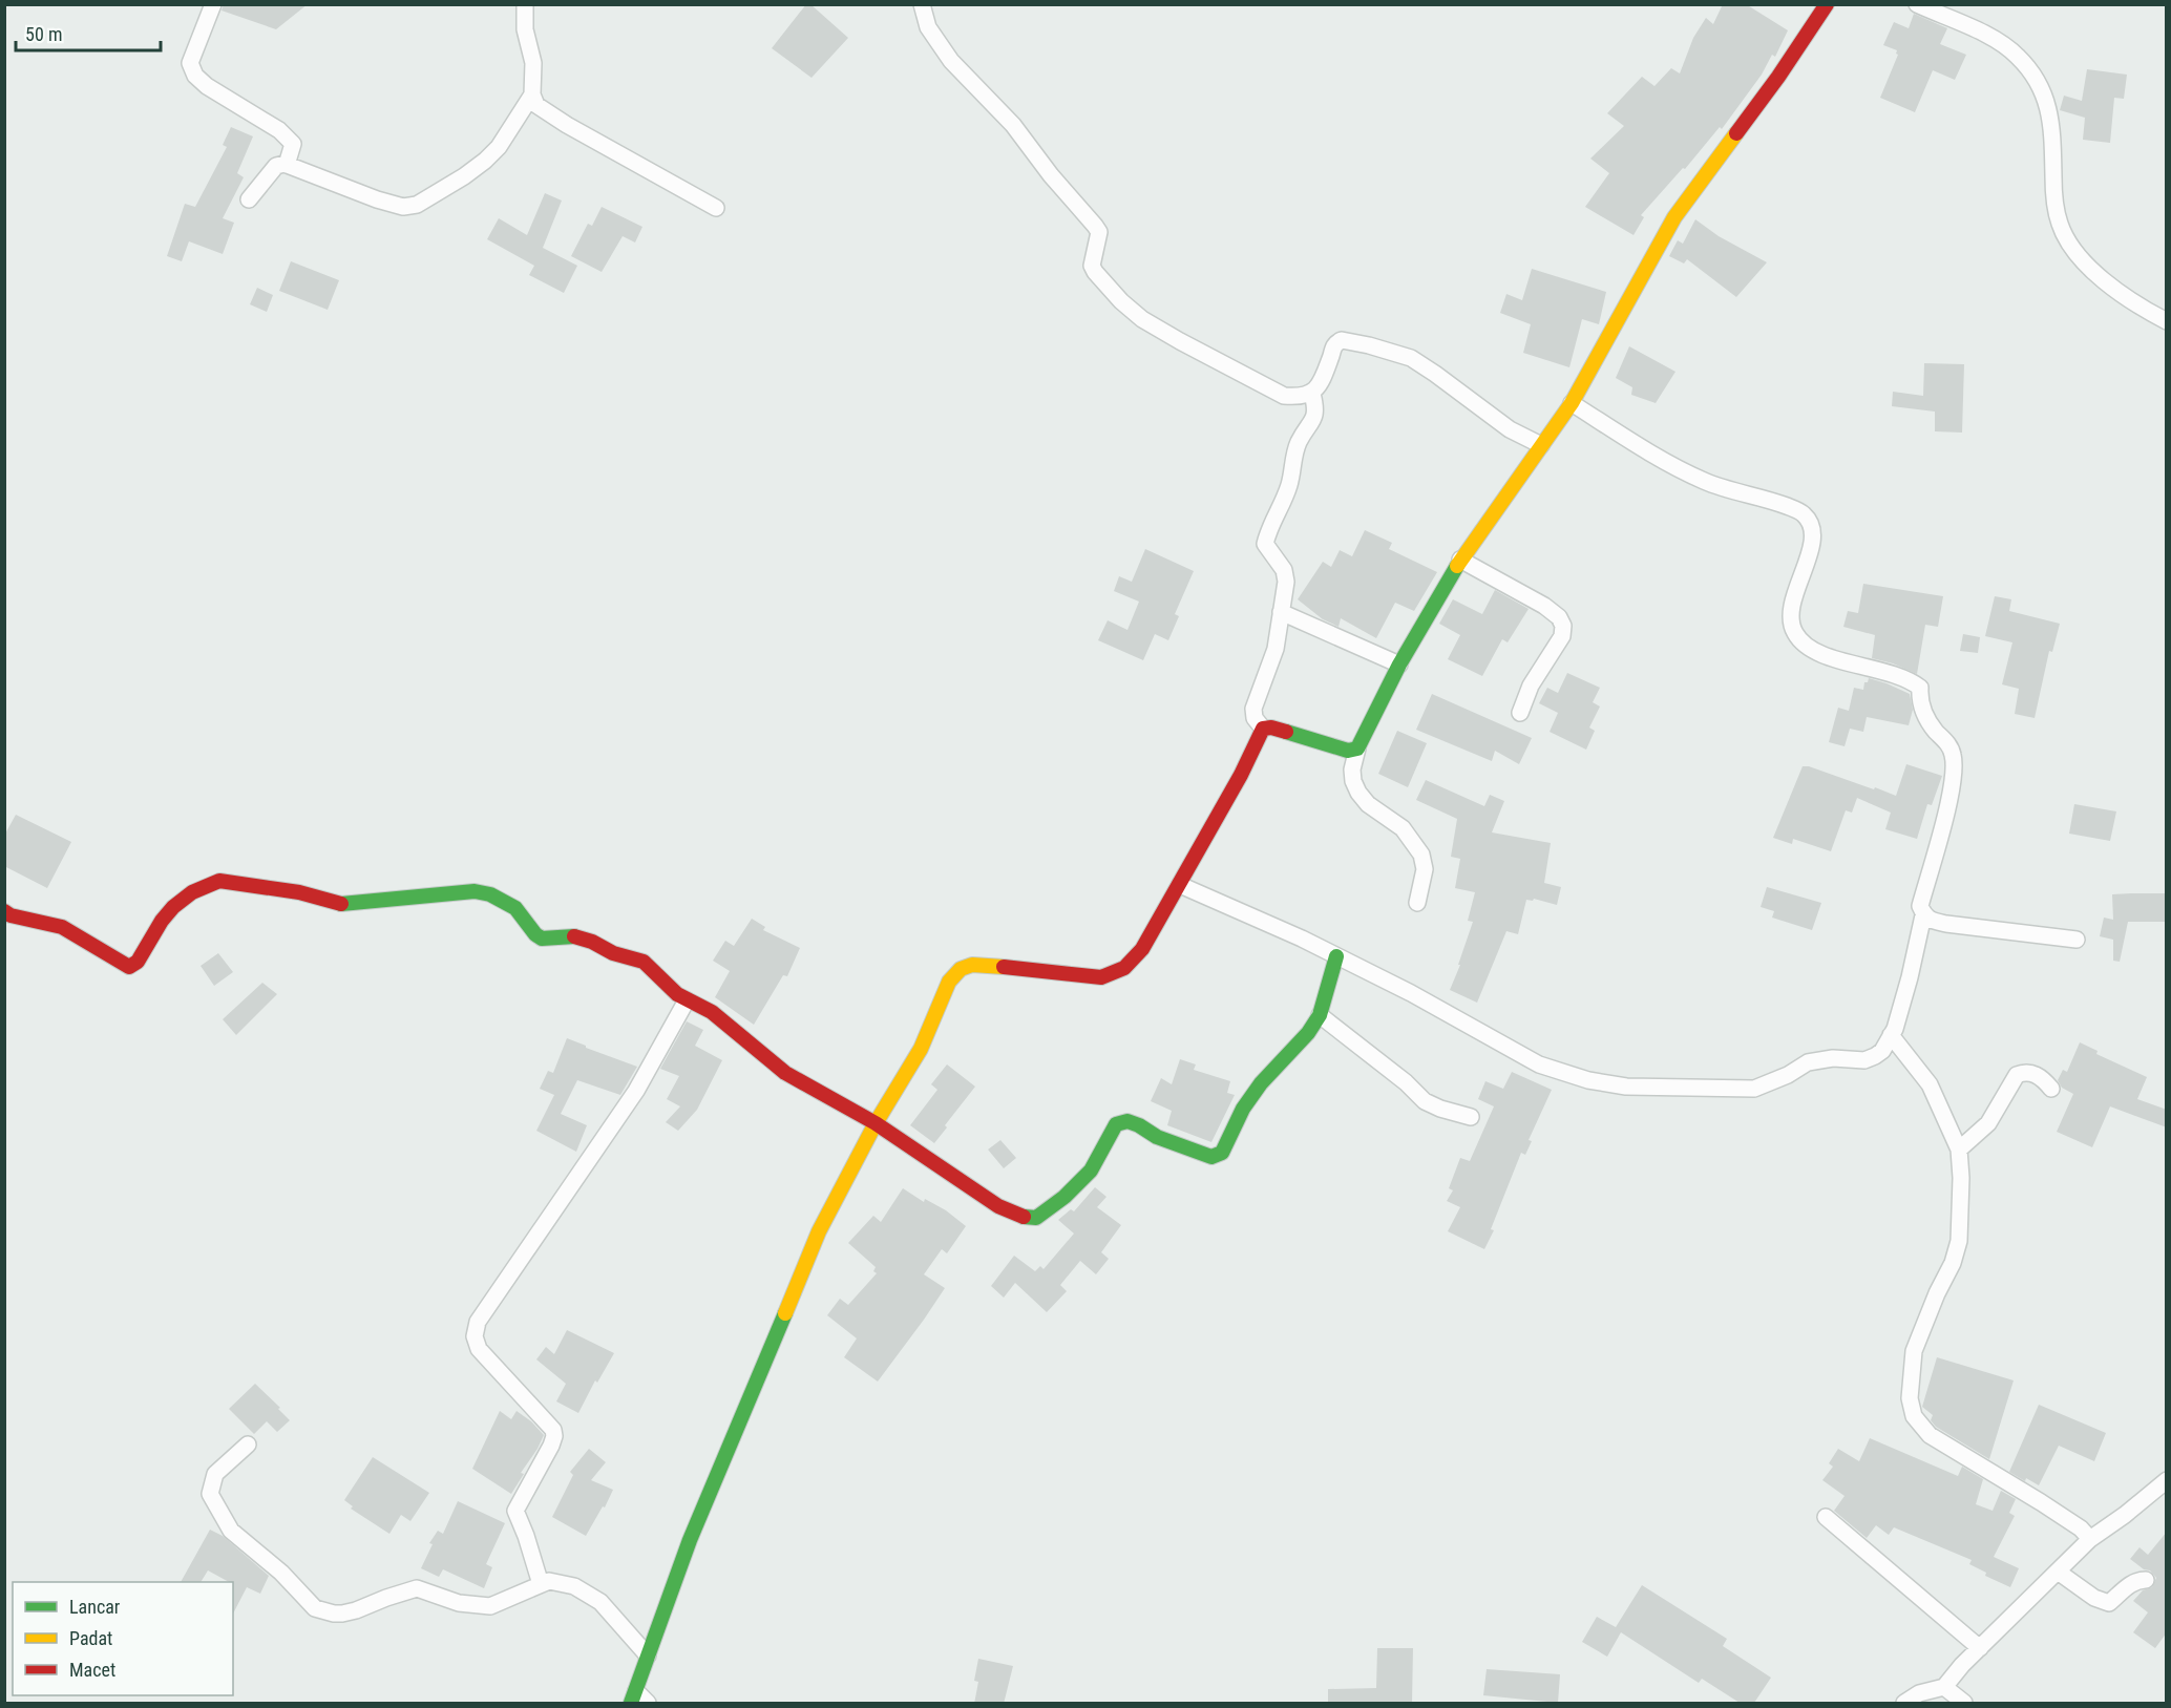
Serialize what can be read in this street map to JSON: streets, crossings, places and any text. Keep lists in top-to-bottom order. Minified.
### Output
{"legend":["Lancar","Padat","Macet"],"scale_bar":"50 m"}
